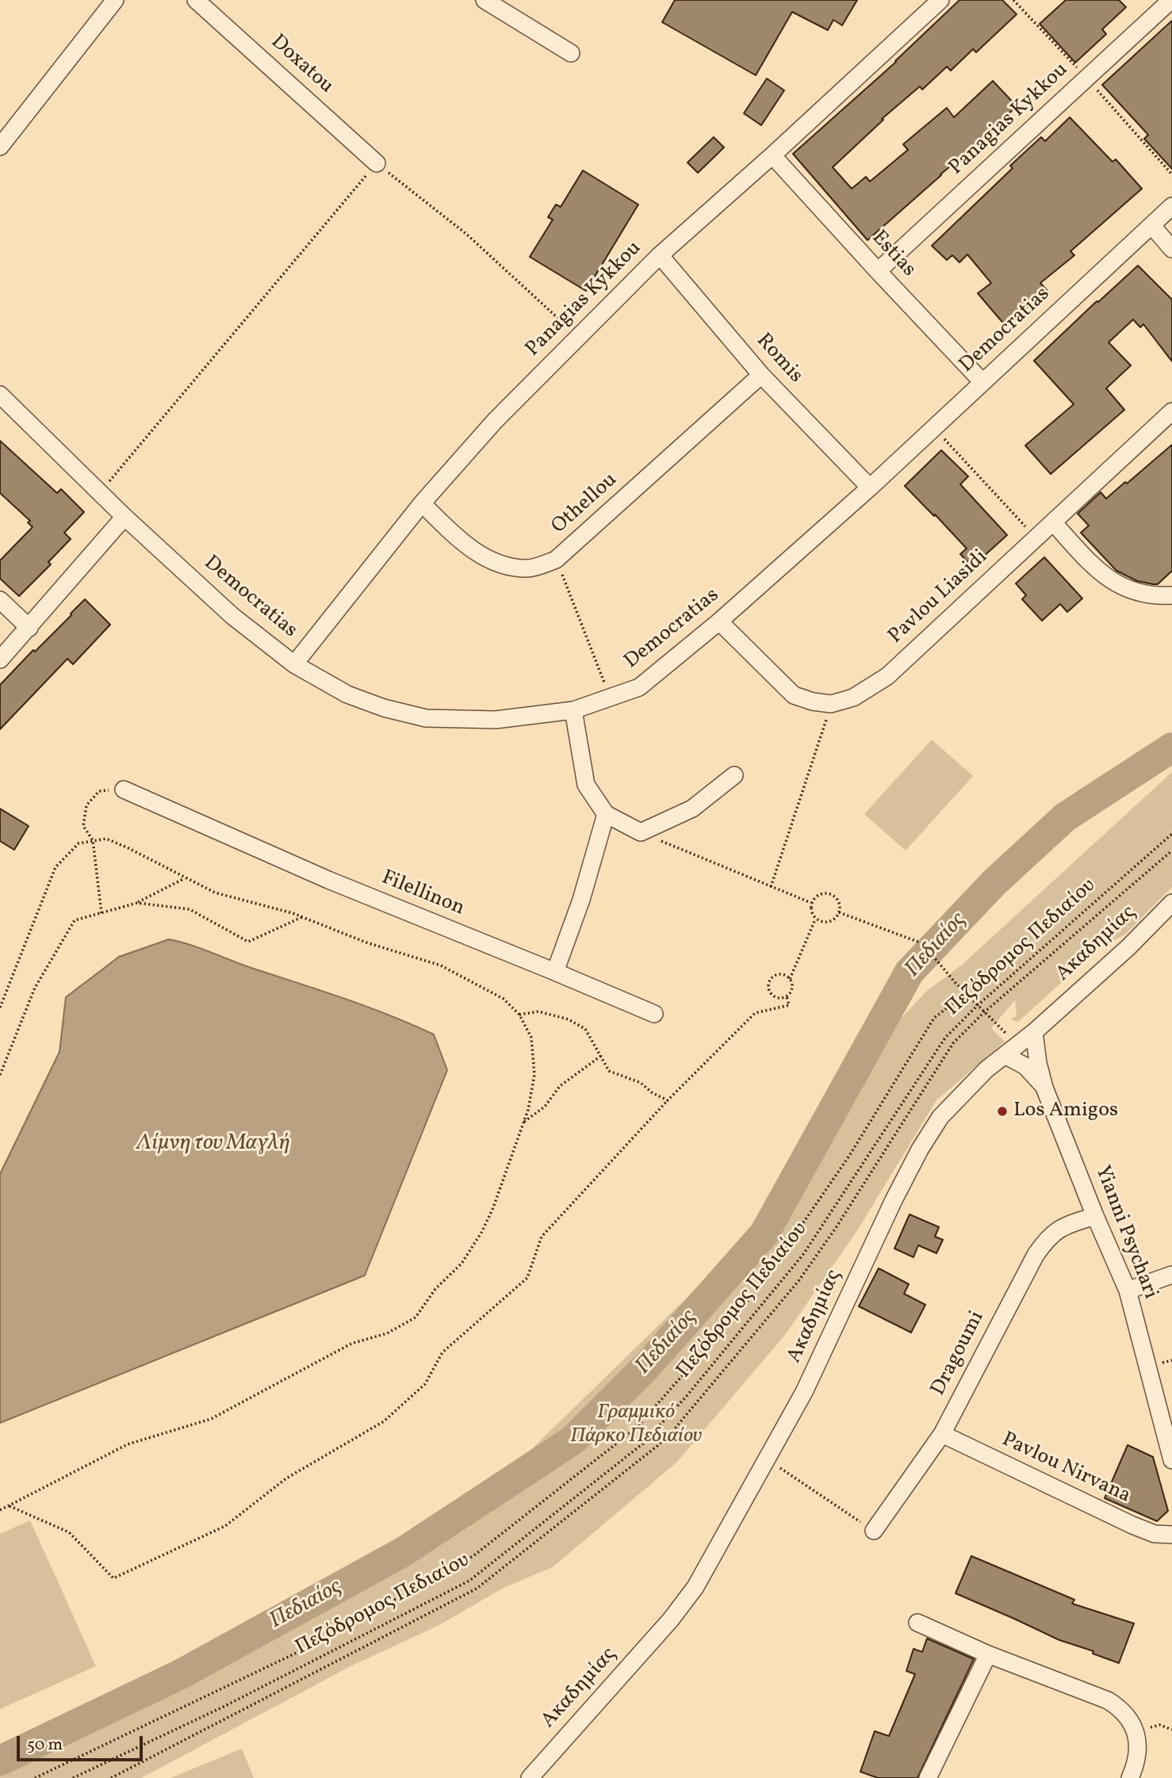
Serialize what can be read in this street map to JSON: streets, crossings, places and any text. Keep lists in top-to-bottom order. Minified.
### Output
{"streets":{"street":["Doxatou","Panagias Kykkou","Estias","Democratias","Romis","Othellou","Pavlou Liasidi","Filellinon","Ακαδημίας","Yianni Psychari","Dragoumi","Pavlou Nirvana"],"path":["Πεζόδρομος Πεδιαίου"]},"crossings":[["Panagias Kykkou","Estias"],["Panagias Kykkou","Democratias"],["Panagias Kykkou","Romis"],["Panagias Kykkou","Othellou"],["Estias","Democratias"],["Democratias","Romis"],["Democratias","Pavlou Liasidi"],["Romis","Othellou"],["Ακαδημίας","Yianni Psychari"],["Yianni Psychari","Dragoumi"],["Dragoumi","Pavlou Nirvana"]],"water":["Πεδιαίος","Λίμνη του Μαγλή"],"parks":["Γραμμικό Πάρκο Πεδιαίου"],"places":["Los Amigos"],"scale_bar":"50 m"}
